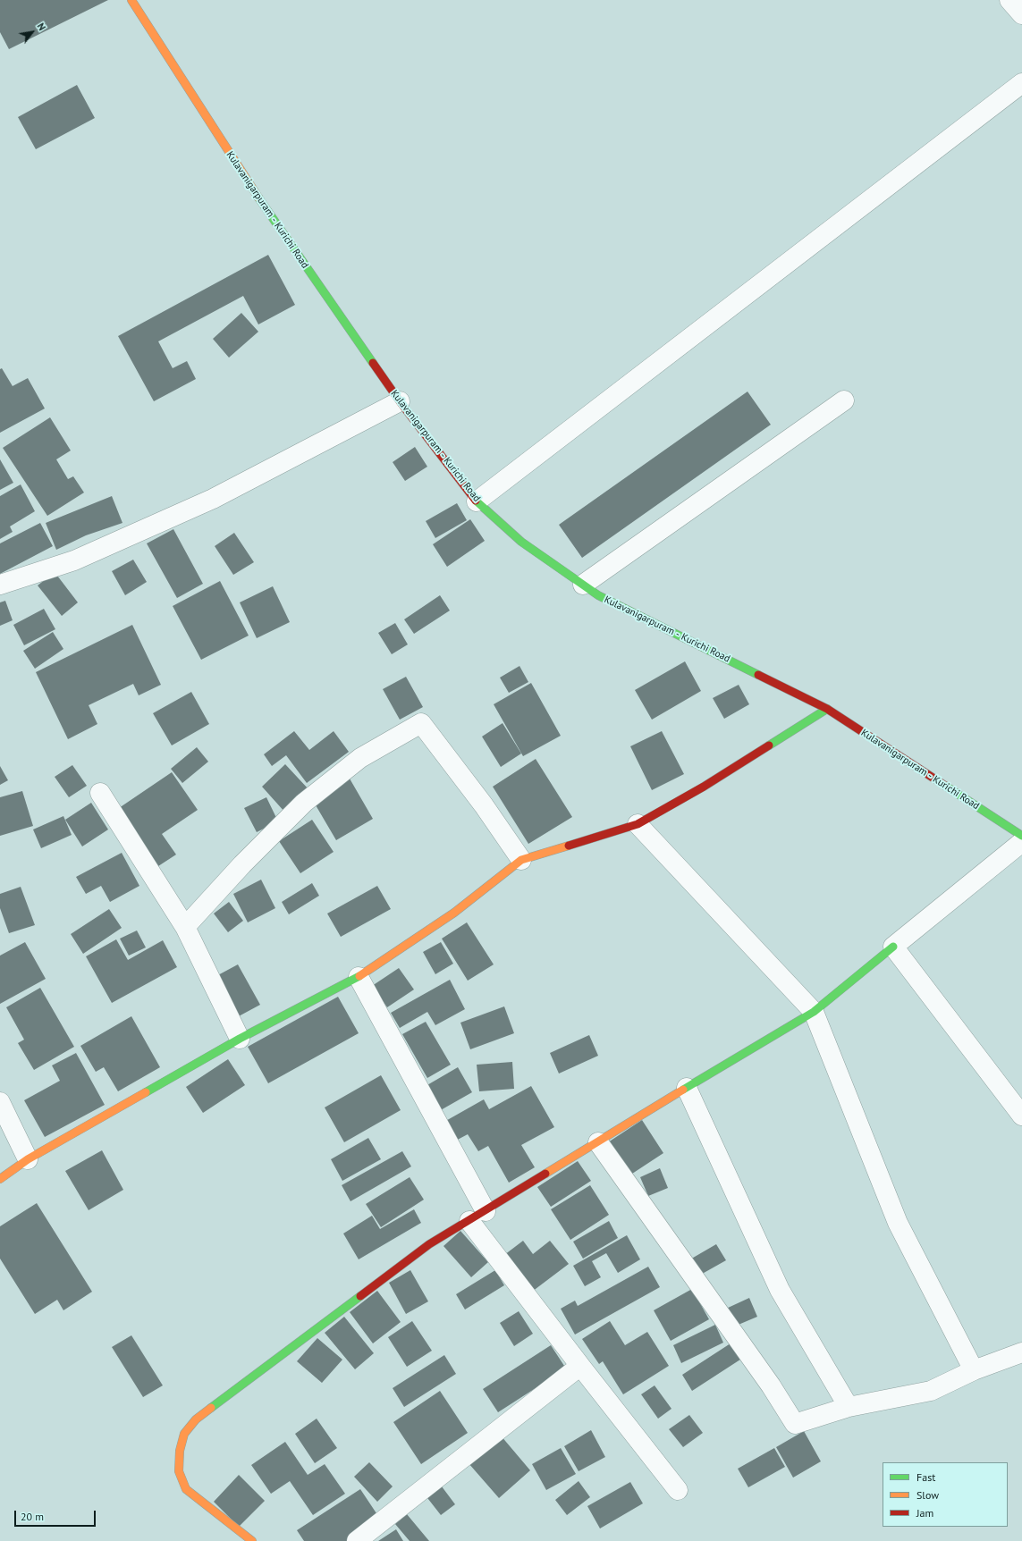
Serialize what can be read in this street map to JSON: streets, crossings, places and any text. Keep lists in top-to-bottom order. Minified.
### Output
{"streets":{"street":["Kulavanigarpuram - Kurichi Road"]},"legend":["Fast","Slow","Jam"],"scale_bar":"20 m","north":"top right"}
